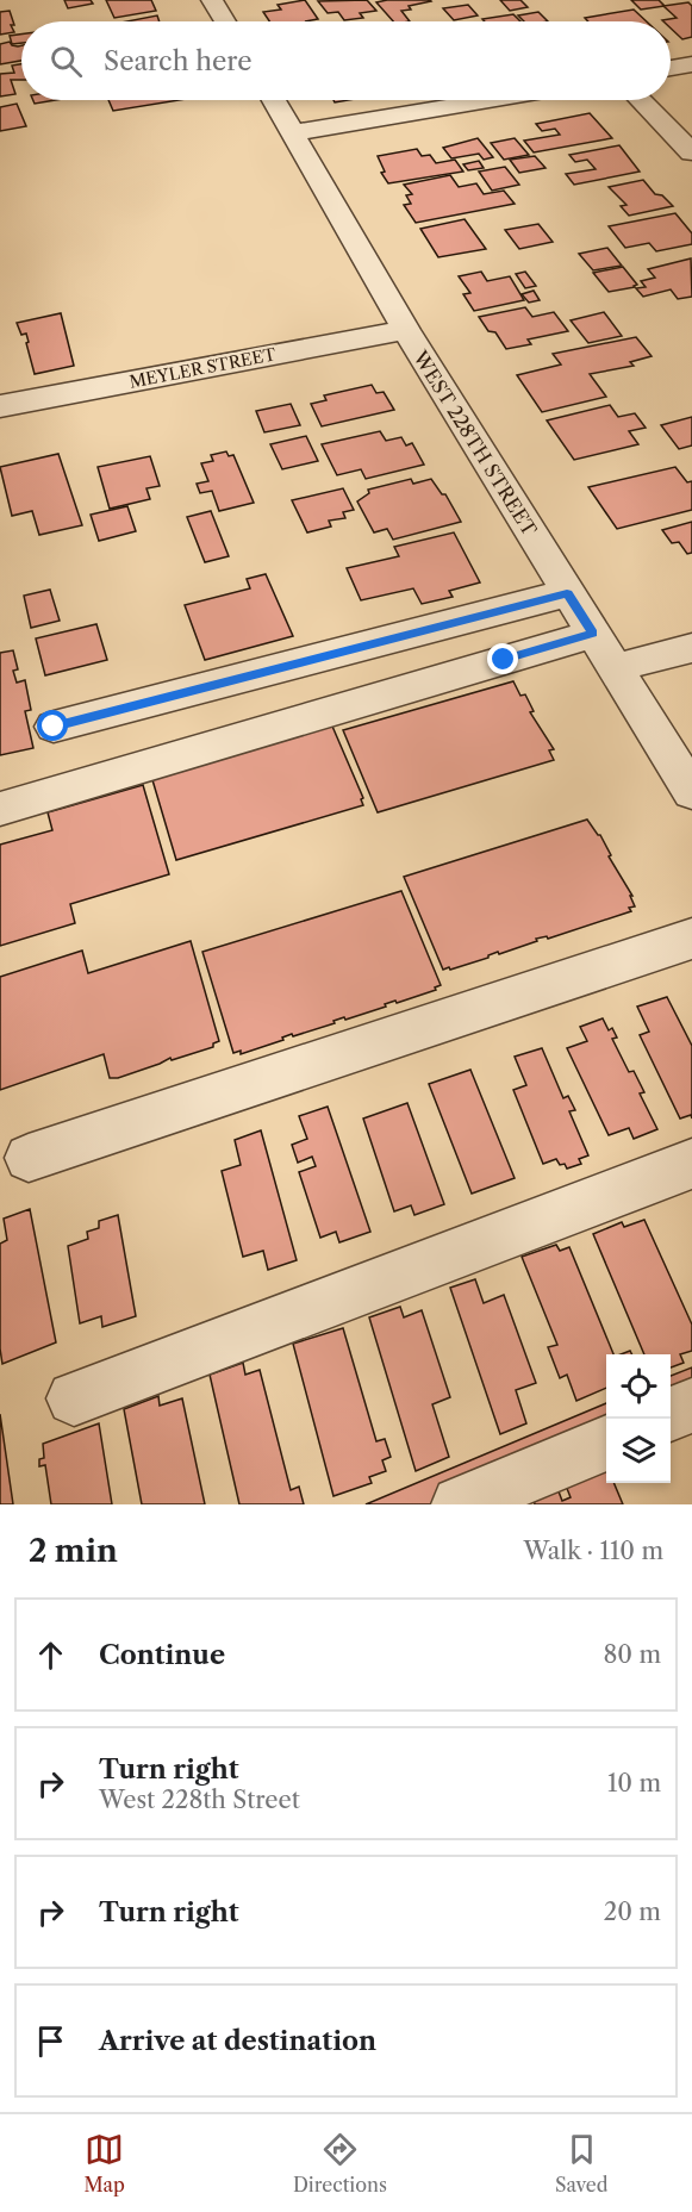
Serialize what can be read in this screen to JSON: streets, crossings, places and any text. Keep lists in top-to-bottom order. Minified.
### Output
{"streets":{"street":["MEYLER STREET","WEST 228TH STREET"]},"crossings":[["MEYLER STREET","WEST 228TH STREET"]],"page":{"search":"Search here","heading":["2 min","Walk · 110 m"],"list":[["Continue","80 m"],["Turn right","West 228th Street","10 m"],["Turn right","20 m"],"Arrive at destination"],"nav":["Map","Directions","Saved"]}}
